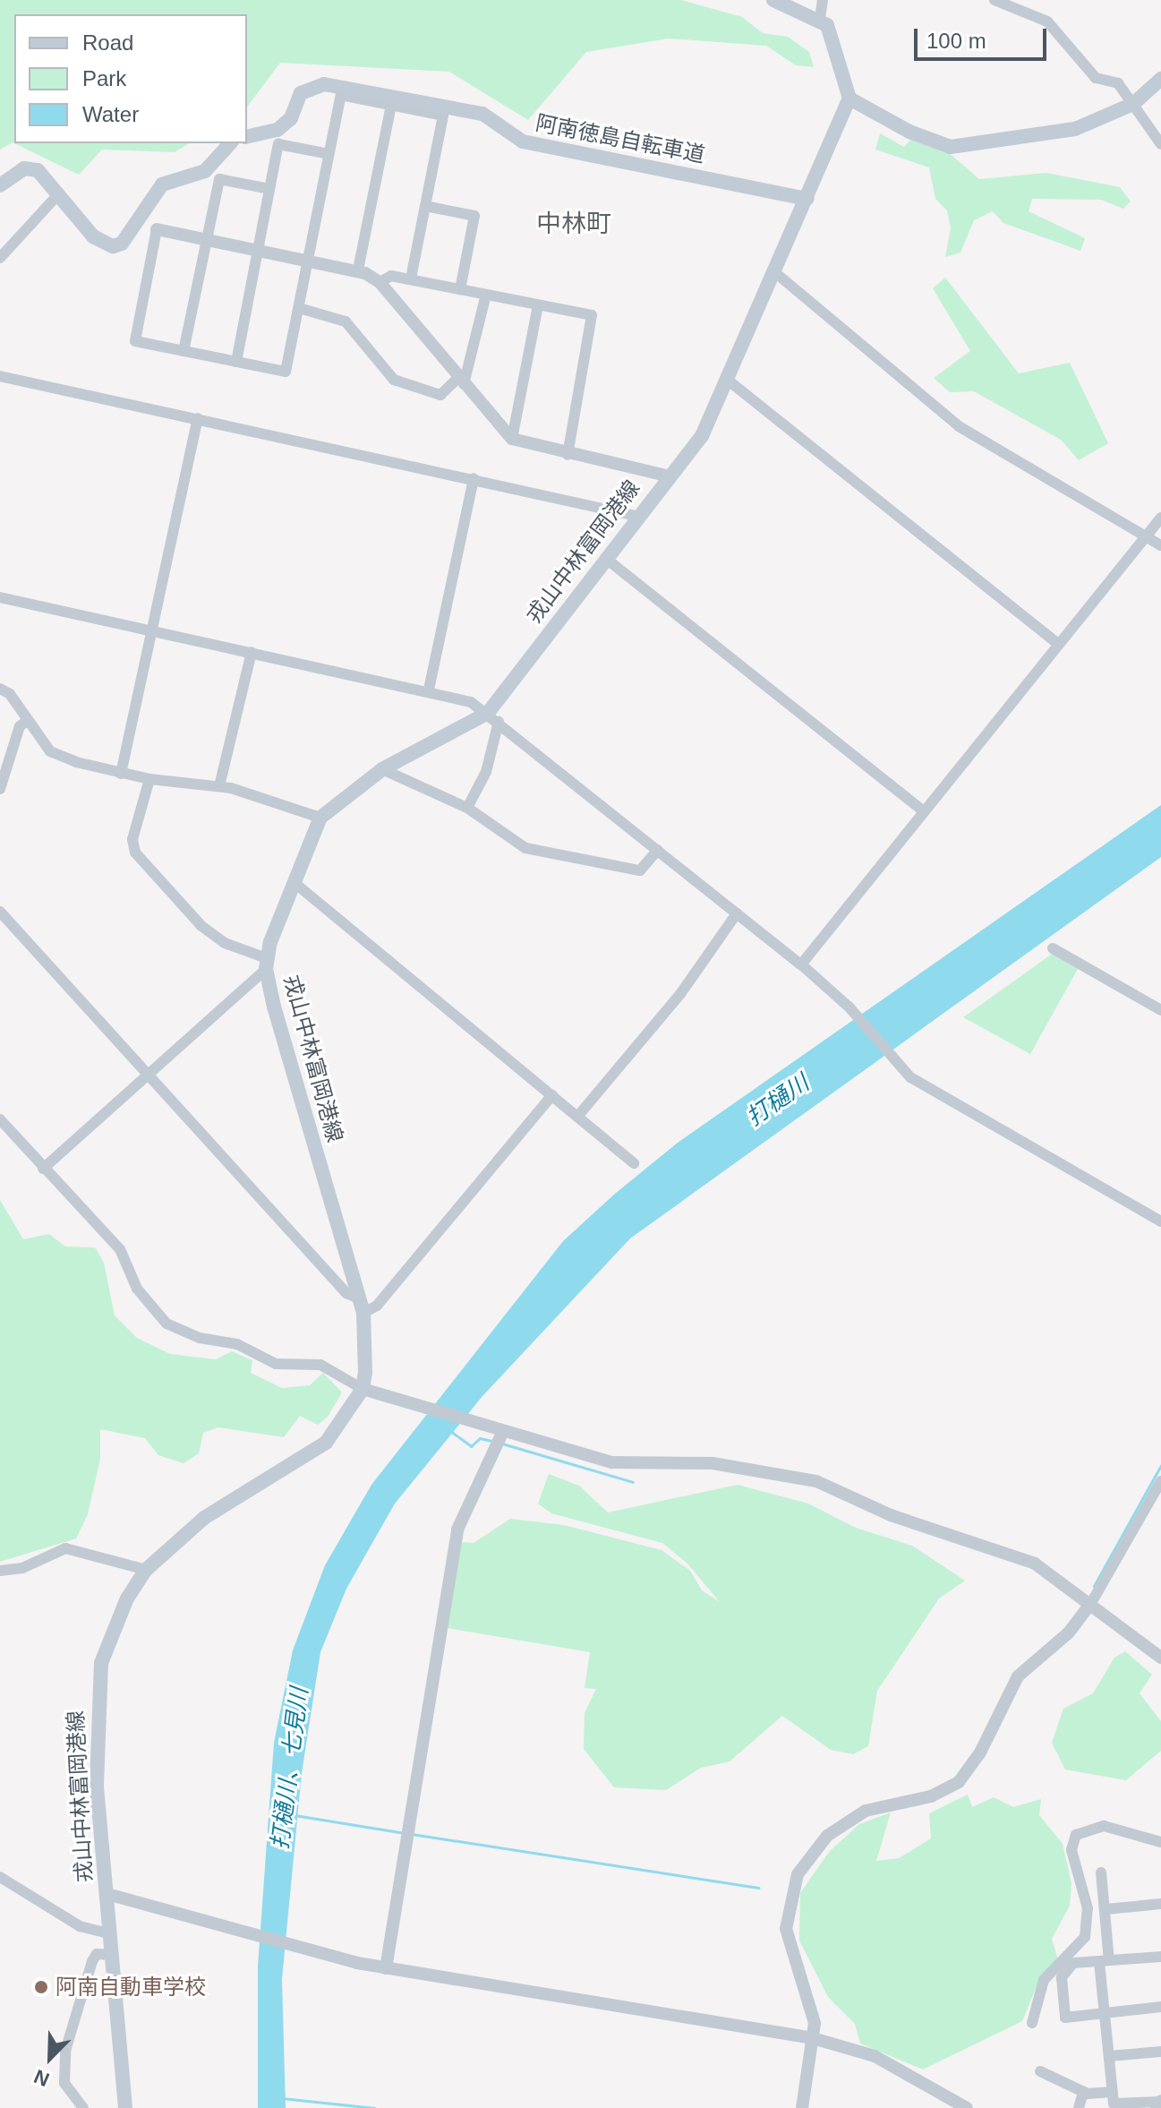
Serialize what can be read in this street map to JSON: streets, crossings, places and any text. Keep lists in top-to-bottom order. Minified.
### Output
{"streets":{"main road":["阿南徳島自転車道","戎山中林富岡港線"]},"crossings":[["阿南徳島自転車道","戎山中林富岡港線"]],"districts":["中林町"],"water":["打樋川","打樋川、七見川"],"places":["阿南自動車学校"],"legend":["Road","Park","Water"],"scale_bar":"100 m","north":"bottom left"}
